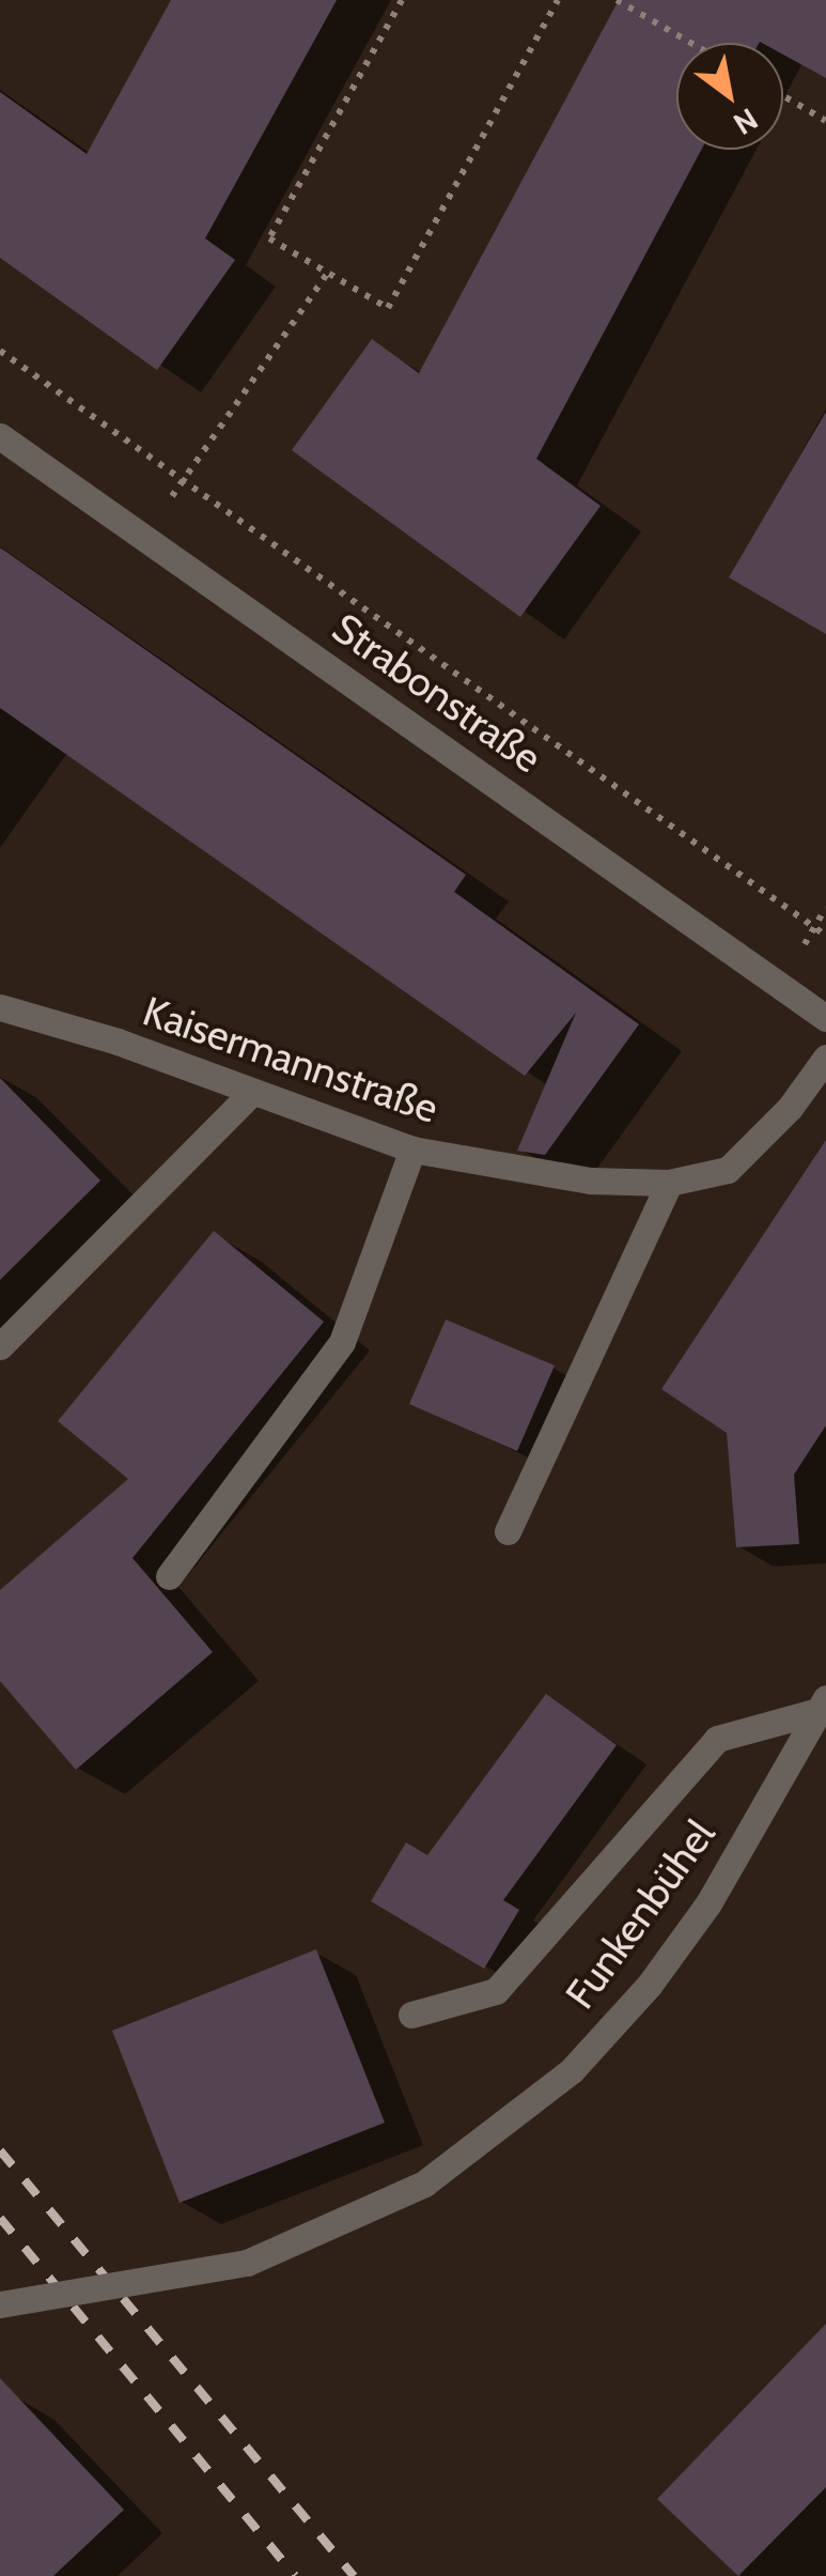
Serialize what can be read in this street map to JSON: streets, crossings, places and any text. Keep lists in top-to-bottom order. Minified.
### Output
{"streets":{"street":["Strabonstraße","Kaisermannstraße","Funkenbühel"]},"north":"bottom right"}
